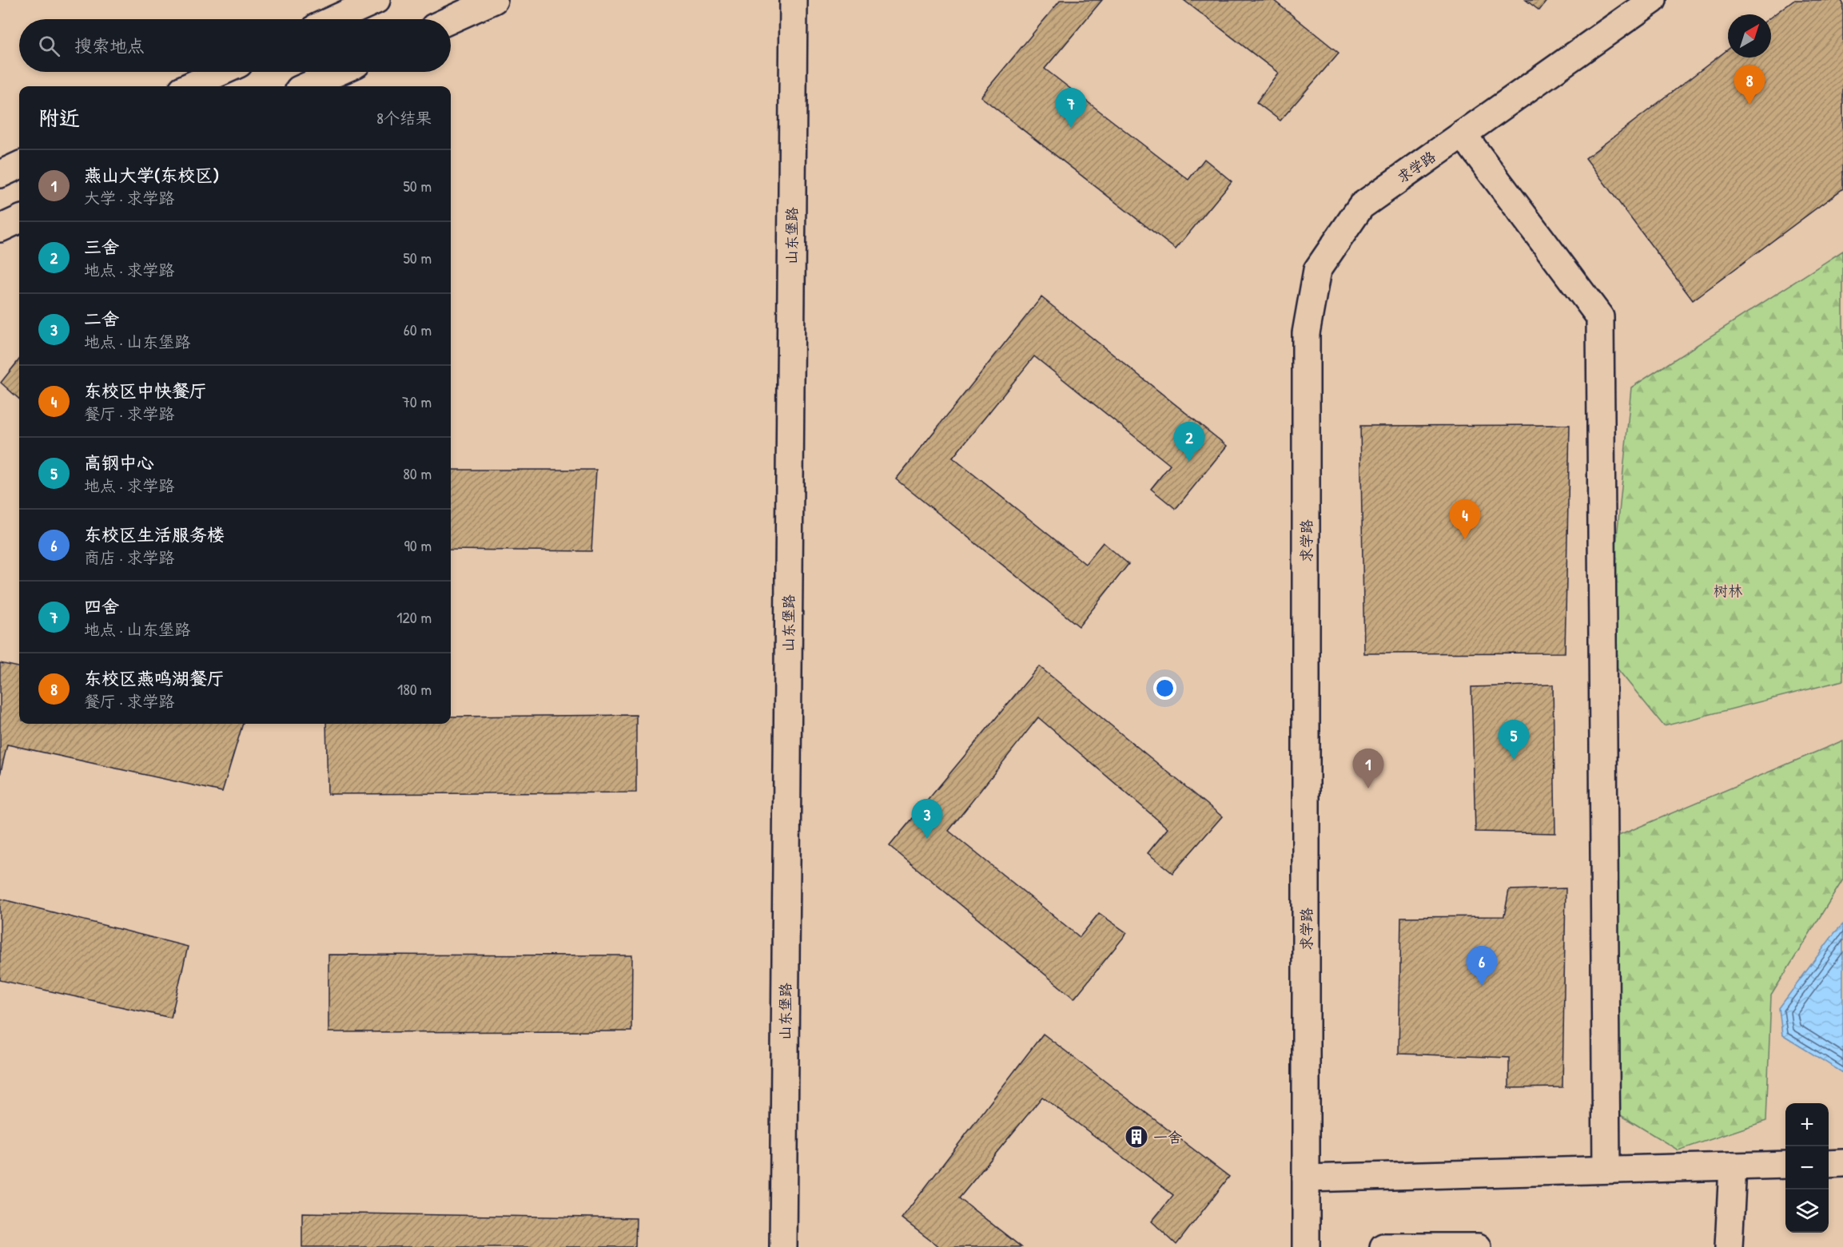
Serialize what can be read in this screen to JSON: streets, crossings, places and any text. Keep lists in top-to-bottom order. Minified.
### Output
{"streets":{"main road":["求学路","山东堡路"]},"parks":["树林"],"places":{"building":["一舍"]},"north":"top right","page":{"search":"搜索地点","pins":["8","7","2","4","5","1","3","6"],"heading":["附近","8个结果"],"list":[{"mark":"1","name":"燕山大学(东校区)","note":"大学 · 求学路","value":"50 m"},{"mark":"2","name":"三舍","note":"地点 · 求学路","value":"50 m"},{"mark":"3","name":"二舍","note":"地点 · 山东堡路","value":"60 m"},{"mark":"4","name":"东校区中快餐厅","note":"餐厅 · 求学路","value":"70 m"},{"mark":"5","name":"高钢中心","note":"地点 · 求学路","value":"80 m"},{"mark":"6","name":"东校区生活服务楼","note":"商店 · 求学路","value":"90 m"},{"mark":"7","name":"四舍","note":"地点 · 山东堡路","value":"120 m"},{"mark":"8","name":"东校区燕鸣湖餐厅","note":"餐厅 · 求学路","value":"180 m"}],"map_buttons":["+","−"]}}
